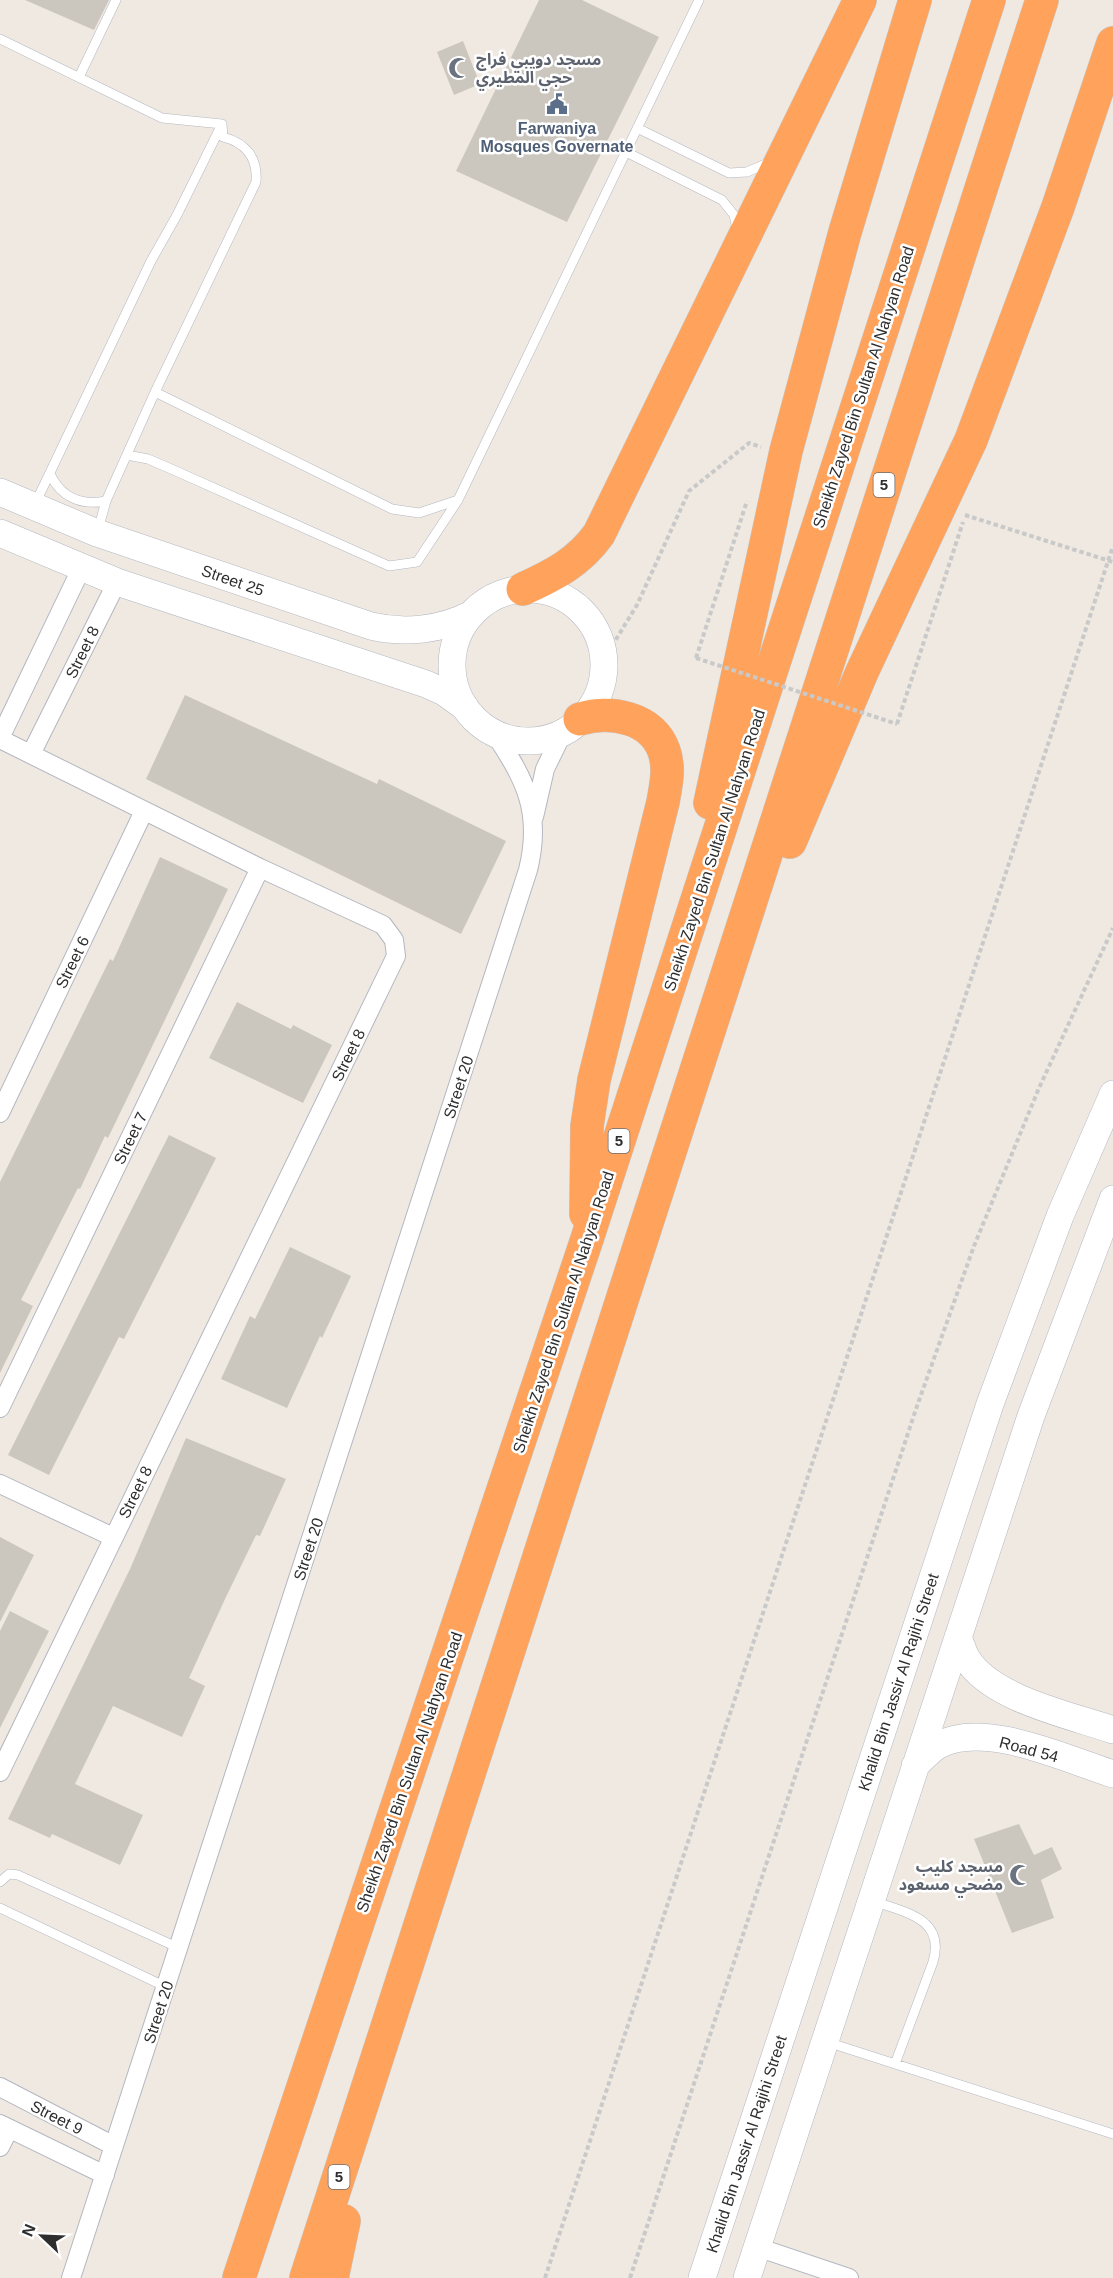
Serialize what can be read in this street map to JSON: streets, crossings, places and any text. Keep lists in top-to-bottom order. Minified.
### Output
{"streets":{"highway":["Sheikh Zayed Bin Sultan Al Nahyan Road","5"],"street":["Street 25","Street 8","Street 6","Street 20","Street 7","Khalid Bin Jassir Al Rajihi Street","Road 54","Street 9"]},"crossings":[["Street 25","Street 20"],["Street 8","Street 6"],["Street 8","Street 7"],["Street 20","Street 9"]],"places":{"mosque":["مسجد دويبي فراج حجي المطيري","مسجد كليب مضحي مسعود"],"public building":["Farwaniya Mosques Governate"]},"north":"top left"}
